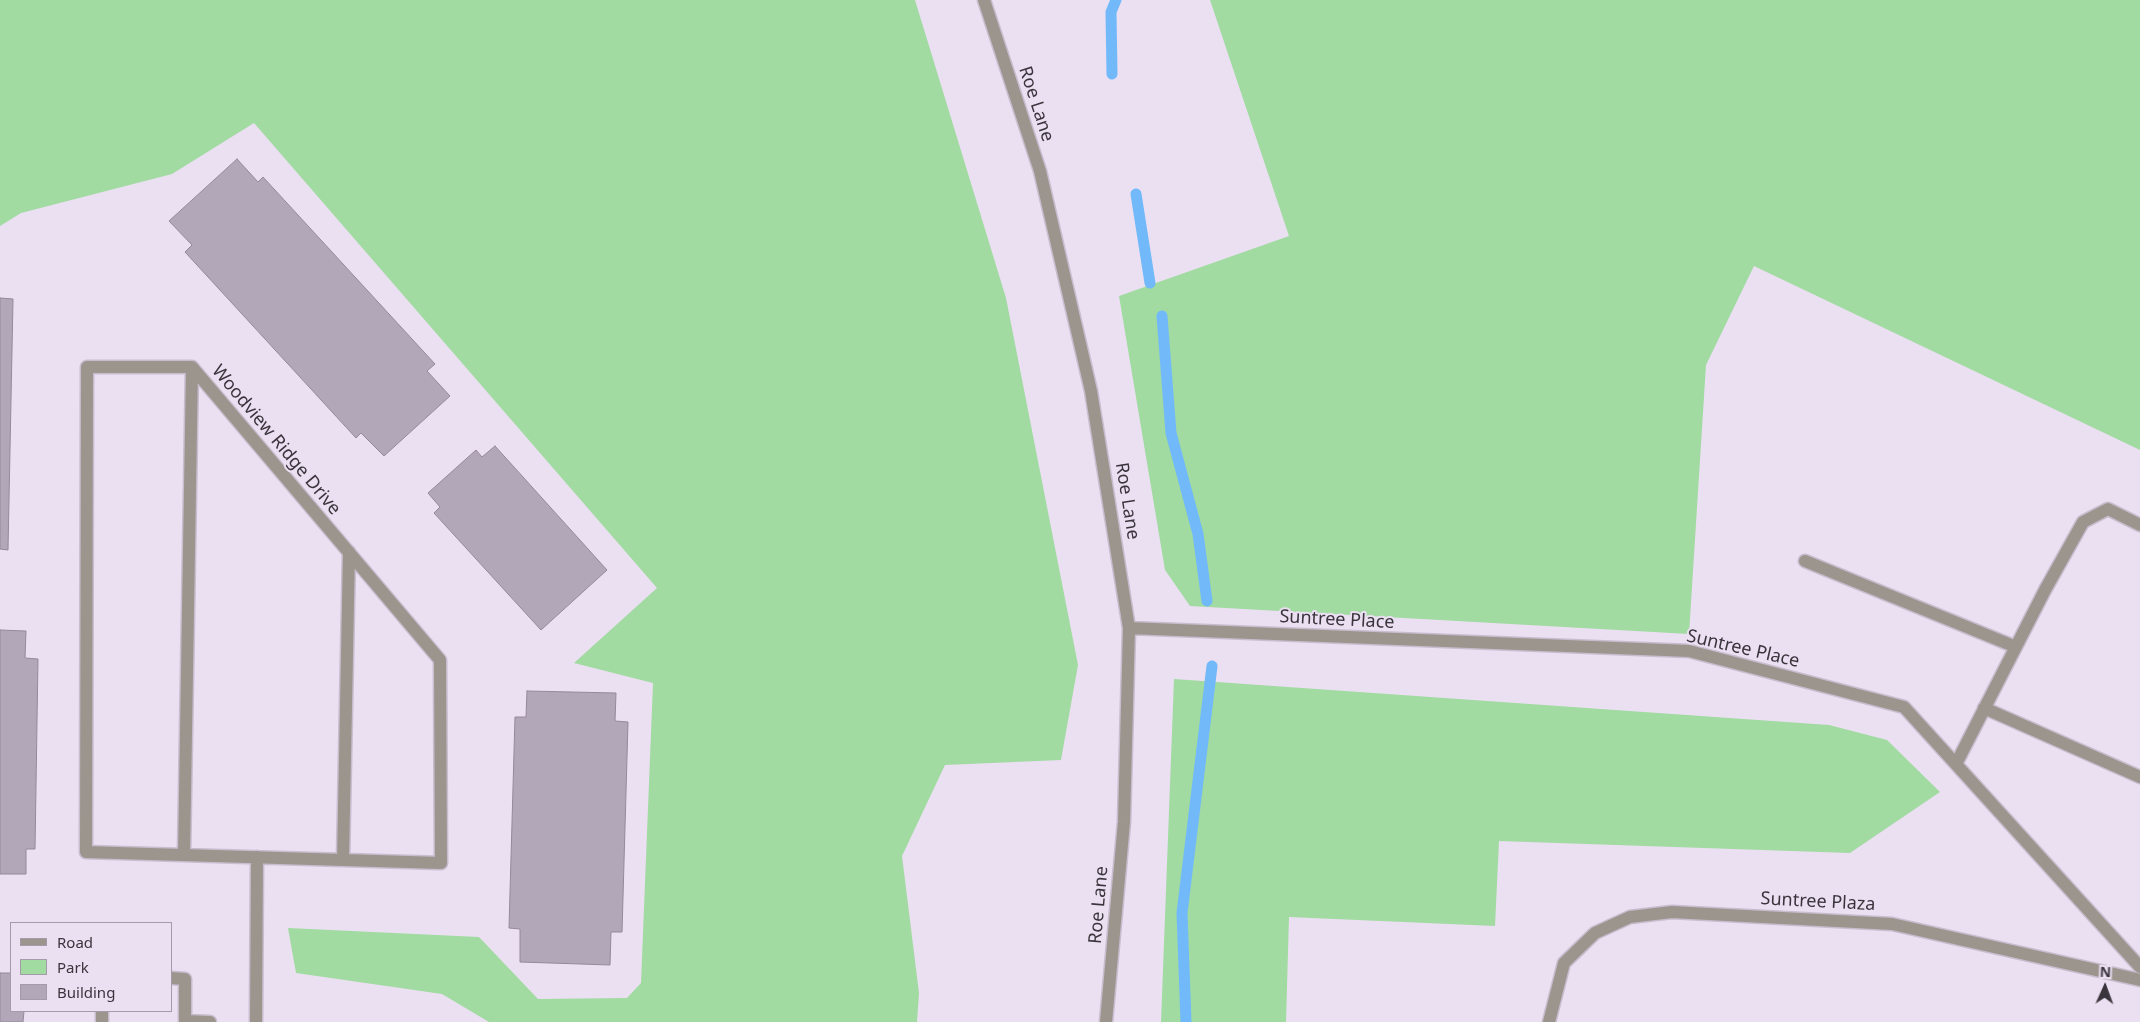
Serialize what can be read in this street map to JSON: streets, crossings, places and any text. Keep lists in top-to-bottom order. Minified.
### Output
{"streets":{"street":["Roe Lane","Woodview Ridge Drive","Suntree Place","Suntree Plaza"]},"crossings":[["Roe Lane","Suntree Place"]],"legend":["Road","Park","Building"],"north":"top"}
